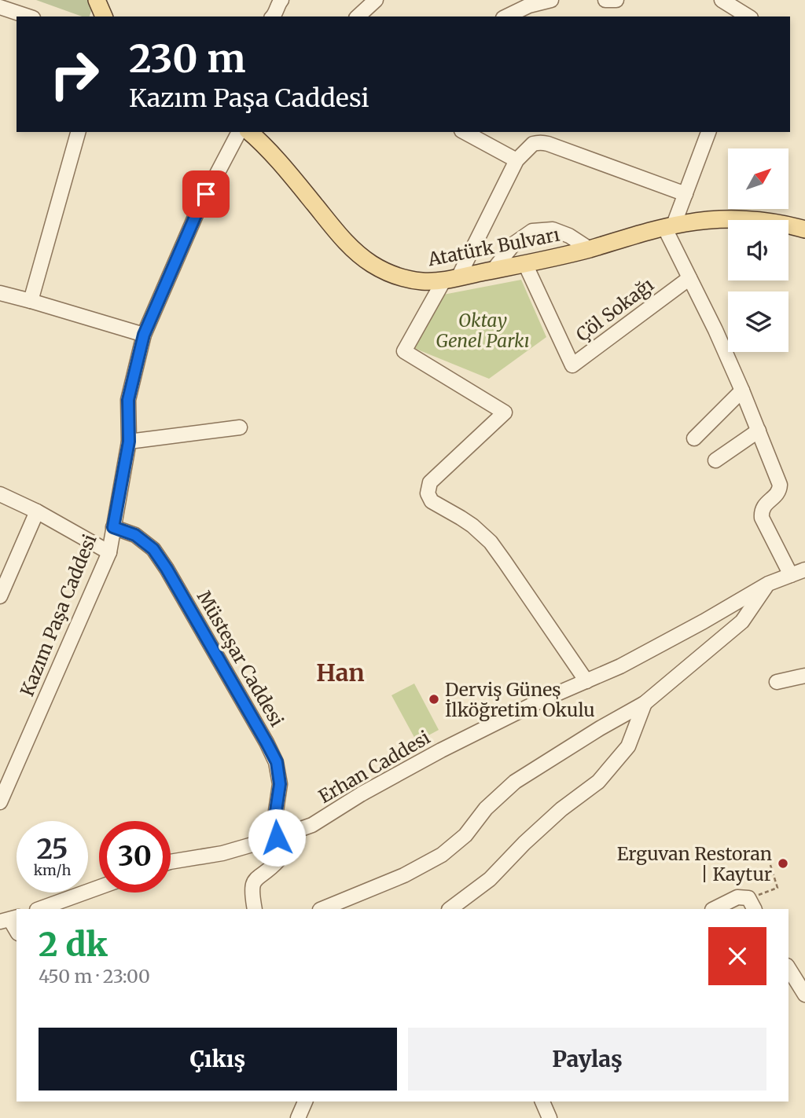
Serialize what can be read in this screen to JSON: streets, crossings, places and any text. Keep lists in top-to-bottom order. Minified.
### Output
{"streets":{"main road":["Atatürk Bulvarı"],"street":["Çöl Sokağı","Kazım Paşa Caddesi","Müsteşar Caddesi","Erhan Caddesi"]},"crossings":[["Atatürk Bulvarı","Çöl Sokağı"],["Kazım Paşa Caddesi","Müsteşar Caddesi"],["Müsteşar Caddesi","Erhan Caddesi"]],"districts":["Han"],"parks":["Oktay Genel Parkı"],"places":["Derviş Güneş İlköğretim Okulu","Erguvan Restoran | Kaytur"],"north":"top right","page":{"turn":["230 m","Kazım Paşa Caddesi"],"speed":"25 km/h","limit":"30","heading":["2 dk","450 m · 23:00"],"buttons":["Çıkış","Paylaş"]}}
